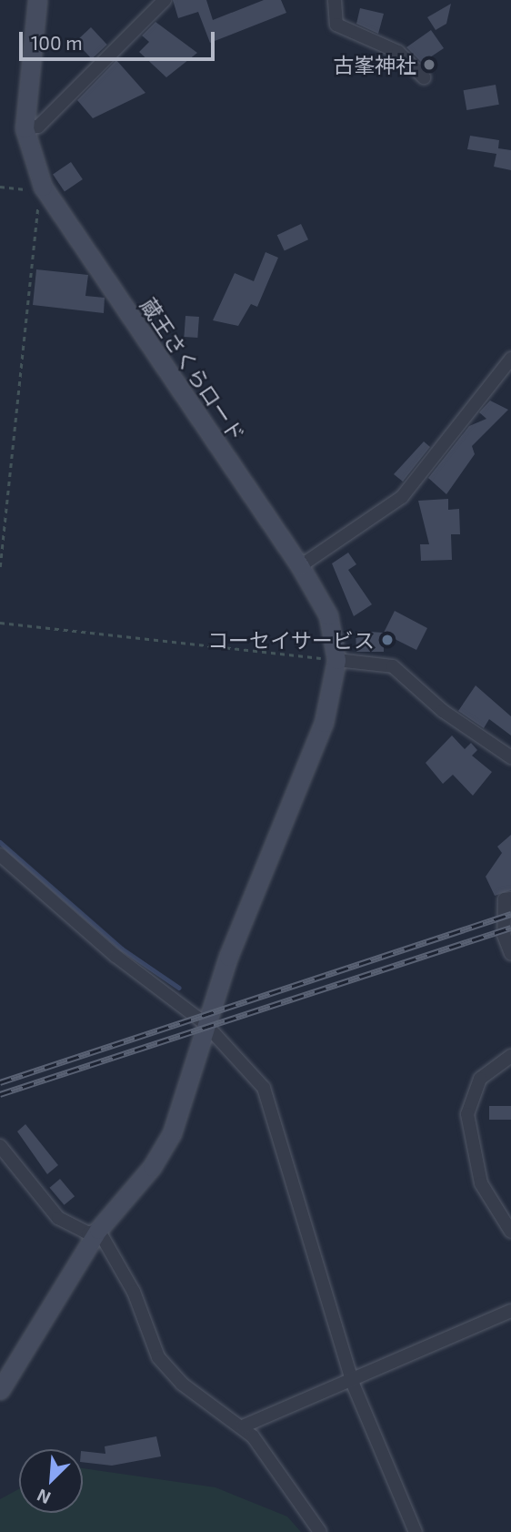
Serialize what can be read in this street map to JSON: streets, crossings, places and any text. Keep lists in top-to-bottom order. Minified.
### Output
{"streets":{"street":["蔵王さくらロード"]},"places":["古峯神社","コーセイサービス"],"scale_bar":"100 m","north":"bottom left"}
